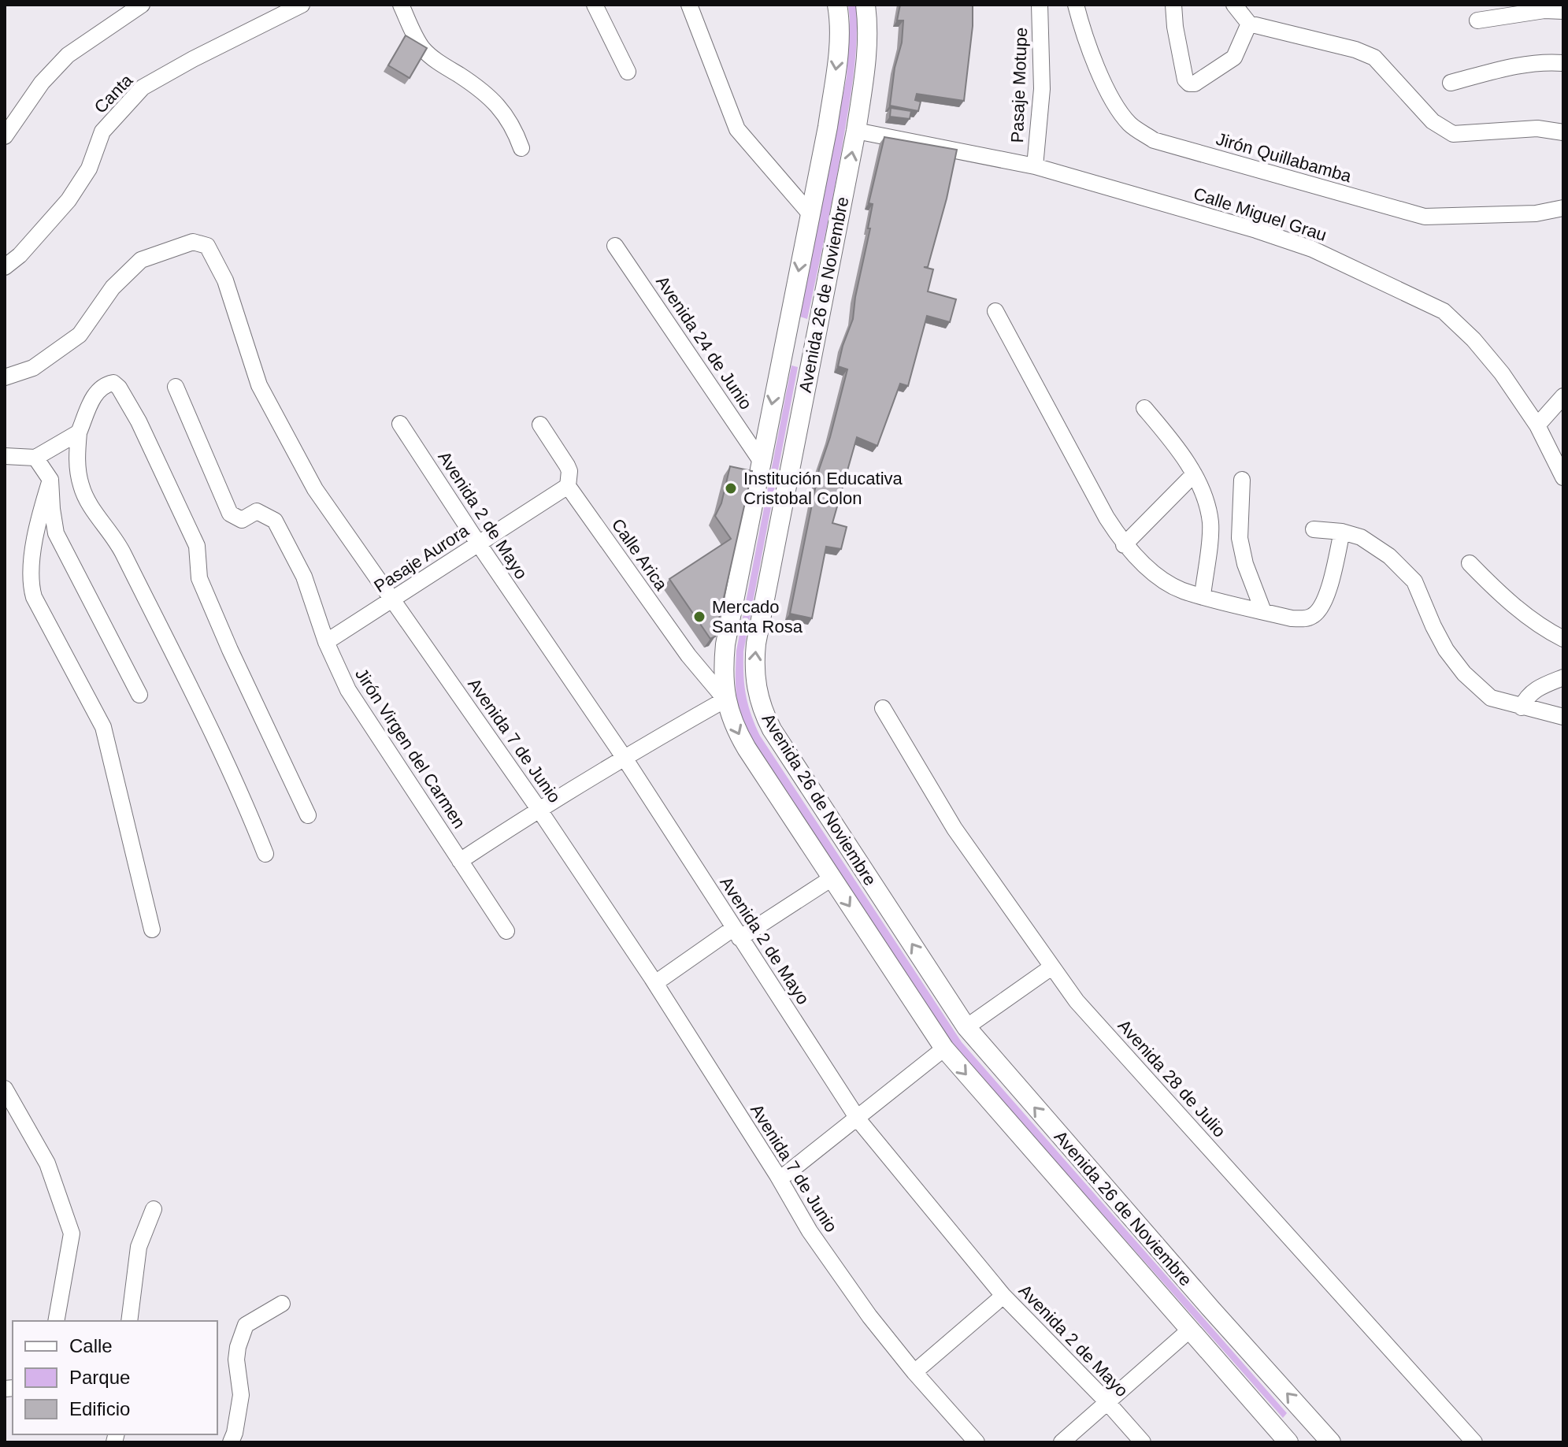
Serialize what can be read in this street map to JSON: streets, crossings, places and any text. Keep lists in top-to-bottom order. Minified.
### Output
{"streets":{"main road":["Avenida 26 de Noviembre"],"street":["Pasaje Motupe","Canta","Jirón Quillabamba","Calle Miguel Grau","Avenida 24 de Junio","Avenida 2 de Mayo","Calle Arica","Pasaje Aurora","Avenida 7 de Junio","Jirón Virgen del Carmen","Avenida 28 de Julio"]},"crossings":[["Pasaje Motupe","Calle Miguel Grau"],["Calle Miguel Grau","Avenida 26 de Noviembre"],["Avenida 26 de Noviembre","Avenida 24 de Junio"],["Avenida 26 de Noviembre","Calle Arica"],["Avenida 2 de Mayo","Pasaje Aurora"],["Calle Arica","Pasaje Aurora"],["Pasaje Aurora","Avenida 7 de Junio"],["Pasaje Aurora","Jirón Virgen del Carmen"]],"places":["Institución Educativa Cristobal Colon","Mercado Santa Rosa"],"legend":["Calle","Parque","Edificio"]}
